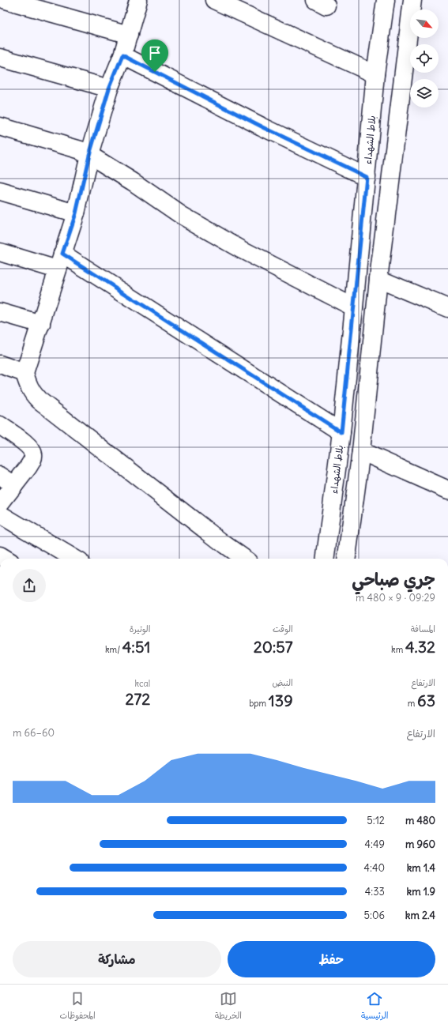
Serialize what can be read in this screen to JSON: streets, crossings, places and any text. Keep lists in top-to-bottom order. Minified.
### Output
{"streets":{"street":["بلاط الشهداء"]},"north":"bottom right","page":{"heading":["جري صباحي","09:29 · 9 × 480 m"],"stats":[["المسافة","4.32 km"],["الوقت","20:57"],["الوتيرة","4:51 /km"],["الارتفاع","63 m"],["النبض","139 bpm"],["kcal","272"]],"chart":["الارتفاع","60–66 m"],"list":[{"name":"480 m","note":"5:12"},{"name":"960 m","note":"4:49"},{"name":"1.4 km","note":"4:40"},{"name":"1.9 km","note":"4:33"},{"name":"2.4 km","note":"5:06"}],"buttons":["حفظ","مشاركة"],"tabs":["الرئيسية","الخريطة","المحفوظات"]}}
